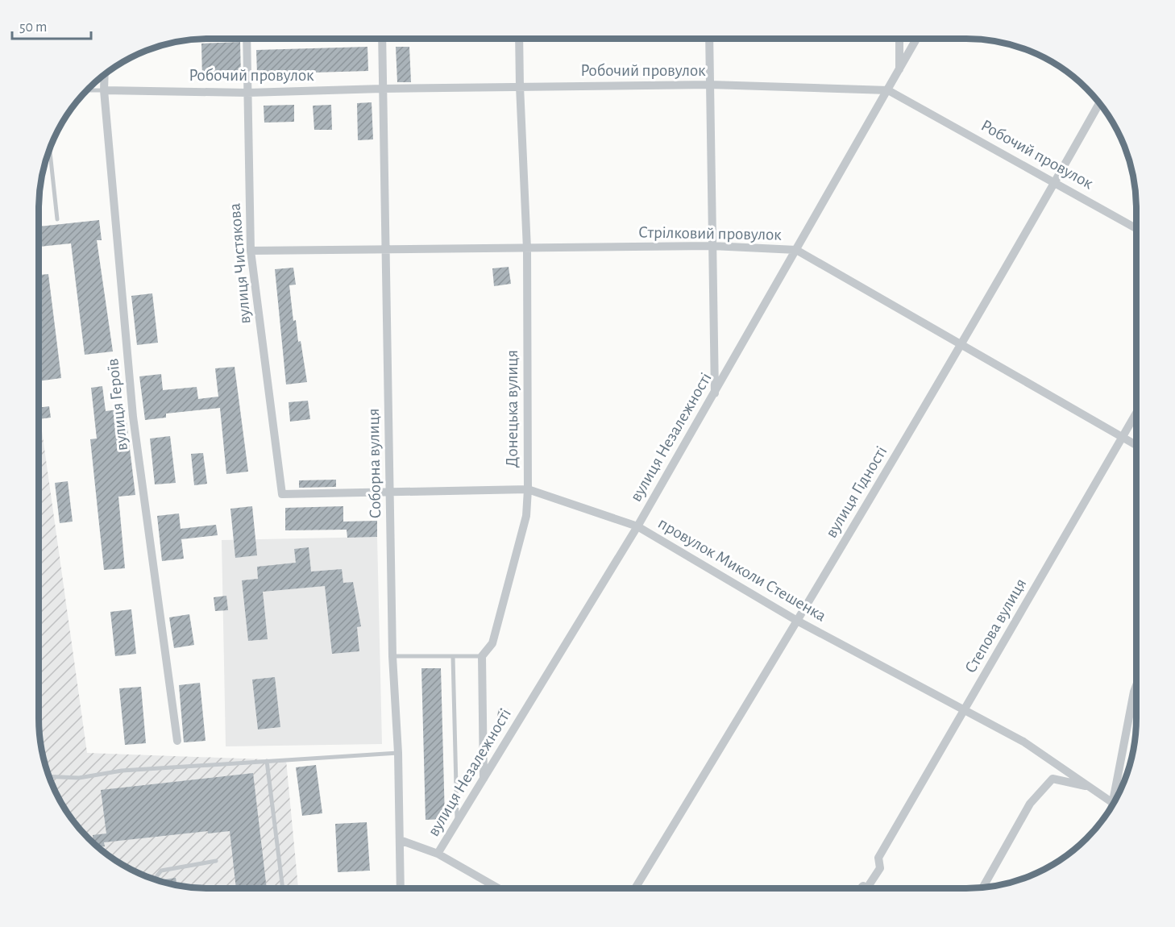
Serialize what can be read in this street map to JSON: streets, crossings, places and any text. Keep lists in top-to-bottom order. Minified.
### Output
{"streets":{"street":["Робочий провулок","Стрілковий провулок","вулиця Чистякова","вулиця Героїв","Донецька вулиця","вулиця Незалежності","Соборна вулиця","вулиця Гідності","провулок Миколи Стешенка","Степова вулиця"]},"crossings":[["Робочий провулок","вулиця Чистякова"],["Робочий провулок","вулиця Героїв"],["Робочий провулок","Донецька вулиця"],["Робочий провулок","вулиця Незалежності"],["Робочий провулок","Соборна вулиця"],["Робочий провулок","вулиця Гідності"],["Стрілковий провулок","вулиця Чистякова"],["Стрілковий провулок","Донецька вулиця"],["Стрілковий провулок","вулиця Незалежності"],["Стрілковий провулок","Соборна вулиця"],["Стрілковий провулок","вулиця Гідності"],["Стрілковий провулок","Степова вулиця"],["вулиця Чистякова","провулок Миколи Стешенка"],["Донецька вулиця","провулок Миколи Стешенка"],["вулиця Незалежності","провулок Миколи Стешенка"],["Соборна вулиця","провулок Миколи Стешенка"],["вулиця Гідності","провулок Миколи Стешенка"],["провулок Миколи Стешенка","Степова вулиця"]],"scale_bar":"50 m"}
